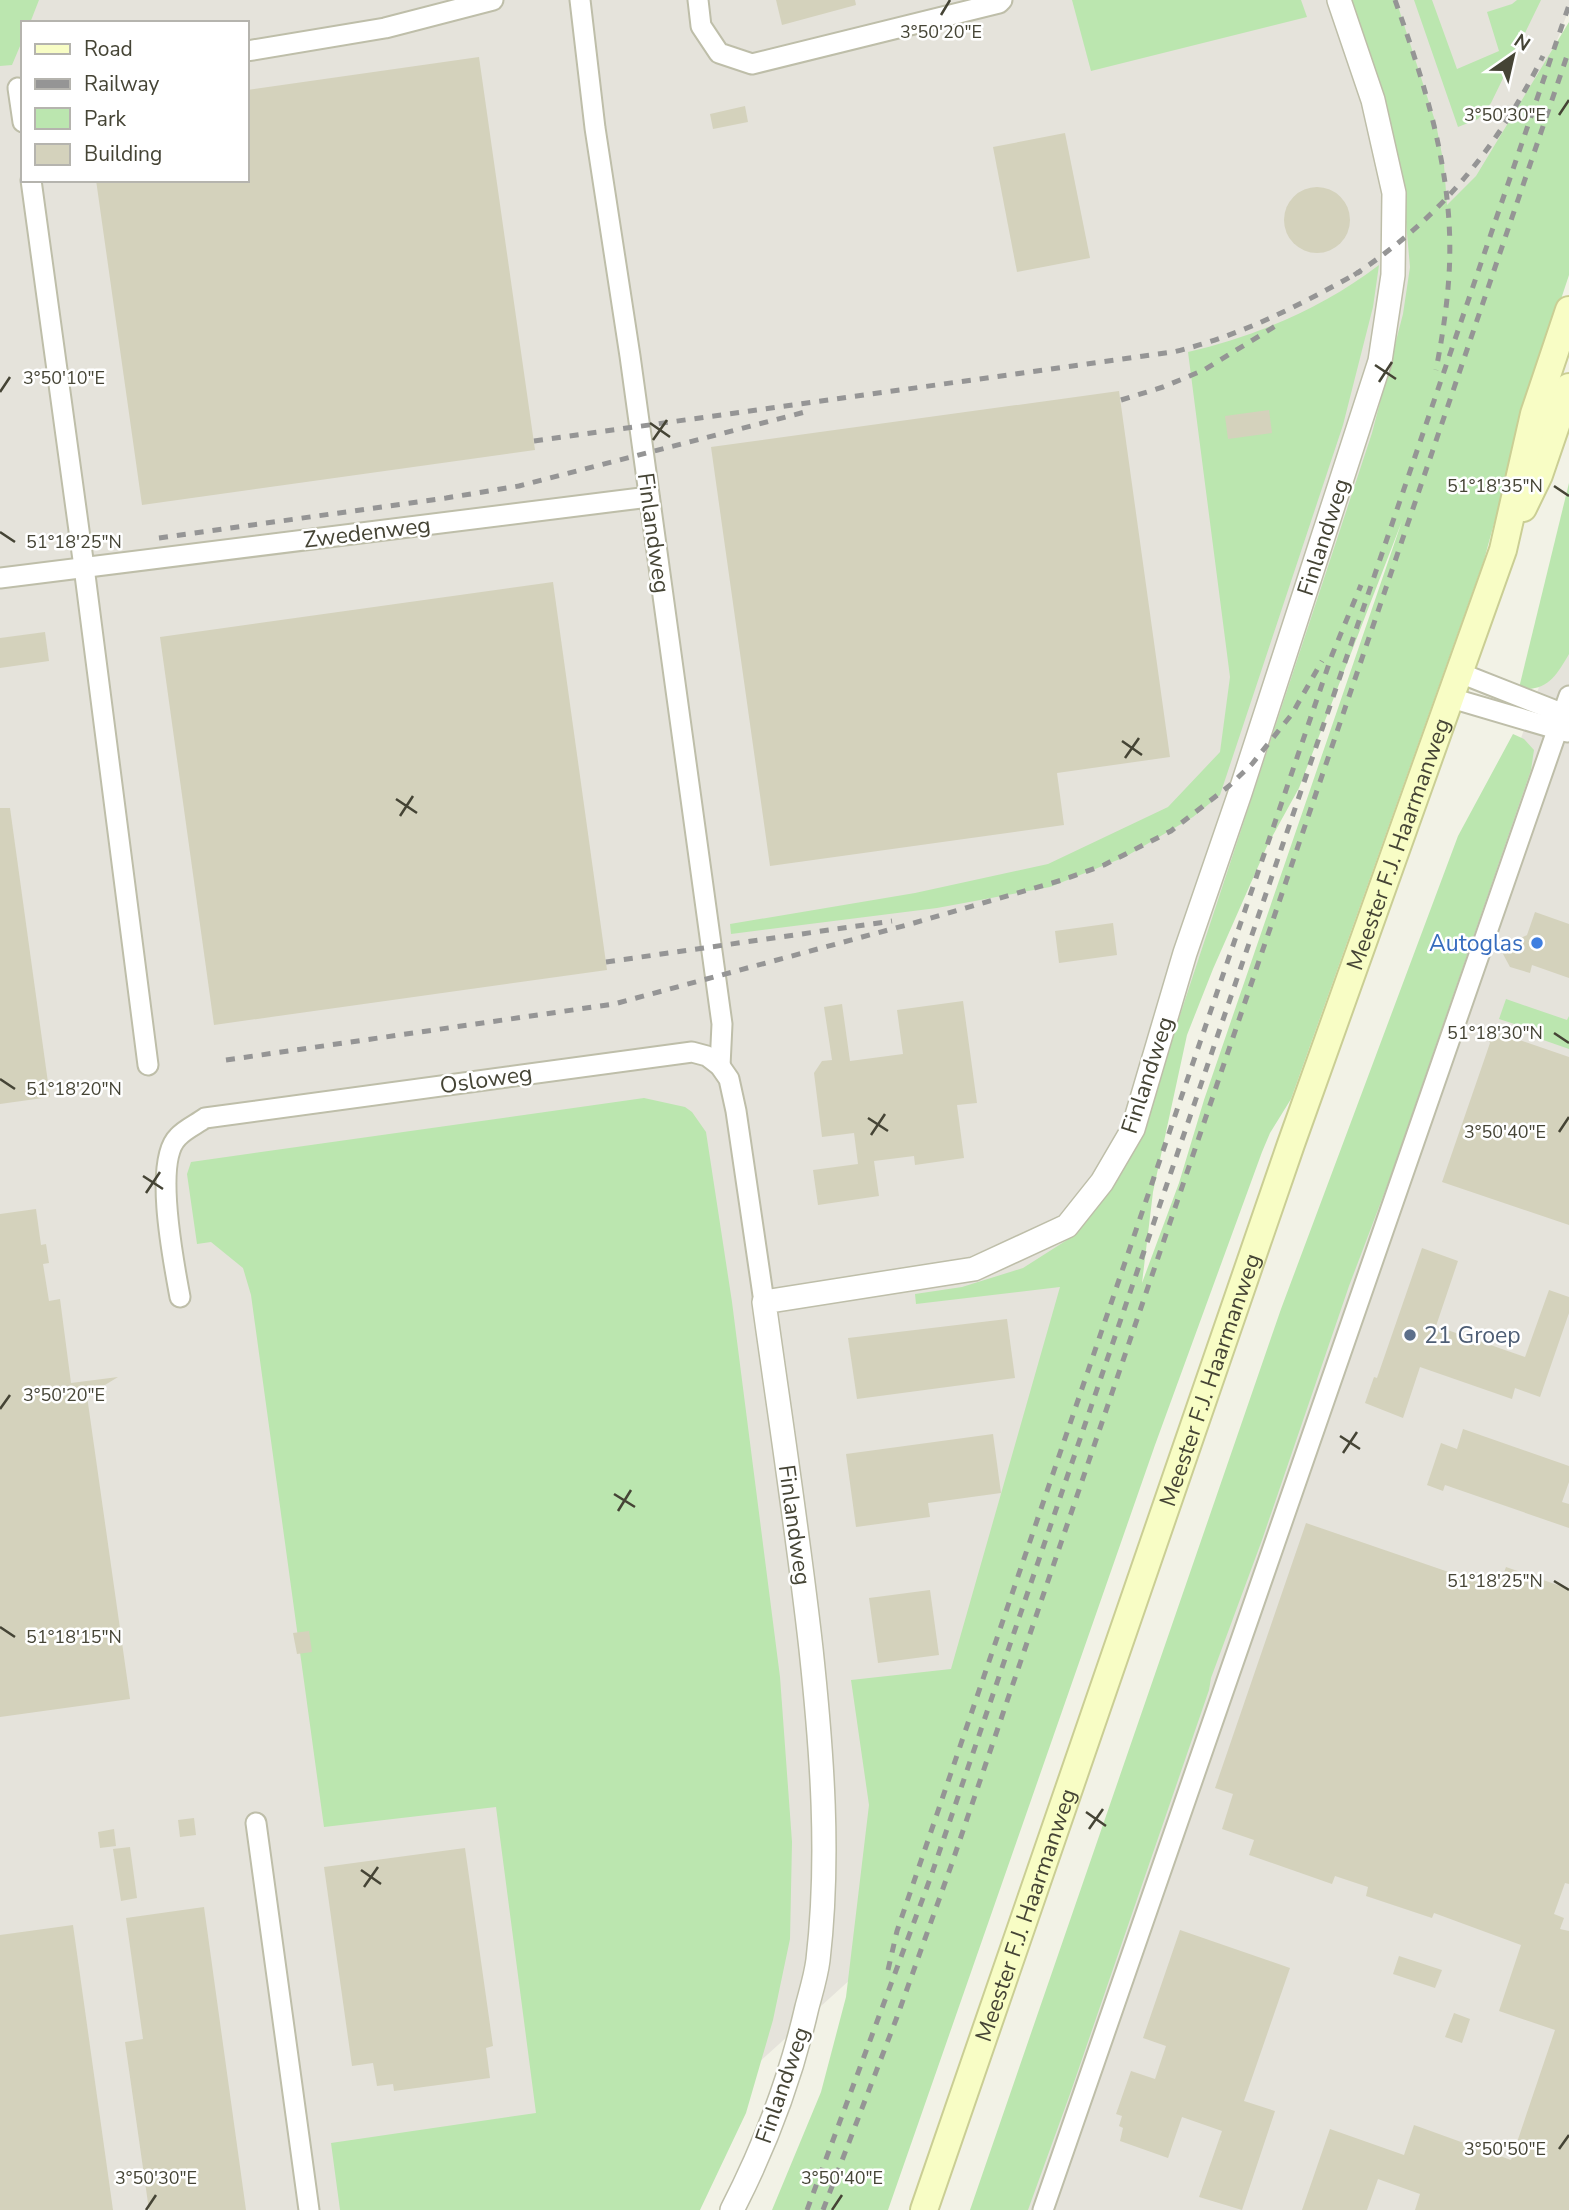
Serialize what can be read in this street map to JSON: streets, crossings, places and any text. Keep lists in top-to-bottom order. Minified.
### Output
{"streets":{"main road":["Meester F.J. Haarmanweg"],"street":["Zwedenweg","Finlandweg","Osloweg"]},"crossings":[["Zwedenweg","Finlandweg"],["Finlandweg","Osloweg"]],"places":["Autoglas","21 Groep"],"legend":["Road","Railway","Park","Building"],"north":"top right","coordinates":["3°50'20\"E","3°50'30\"E","3°50'10\"E","51°18'35\"N","51°18'25\"N","51°18'30\"N","51°18'20\"N","3°50'40\"E","51°18'15\"N","3°50'50\"E"]}
